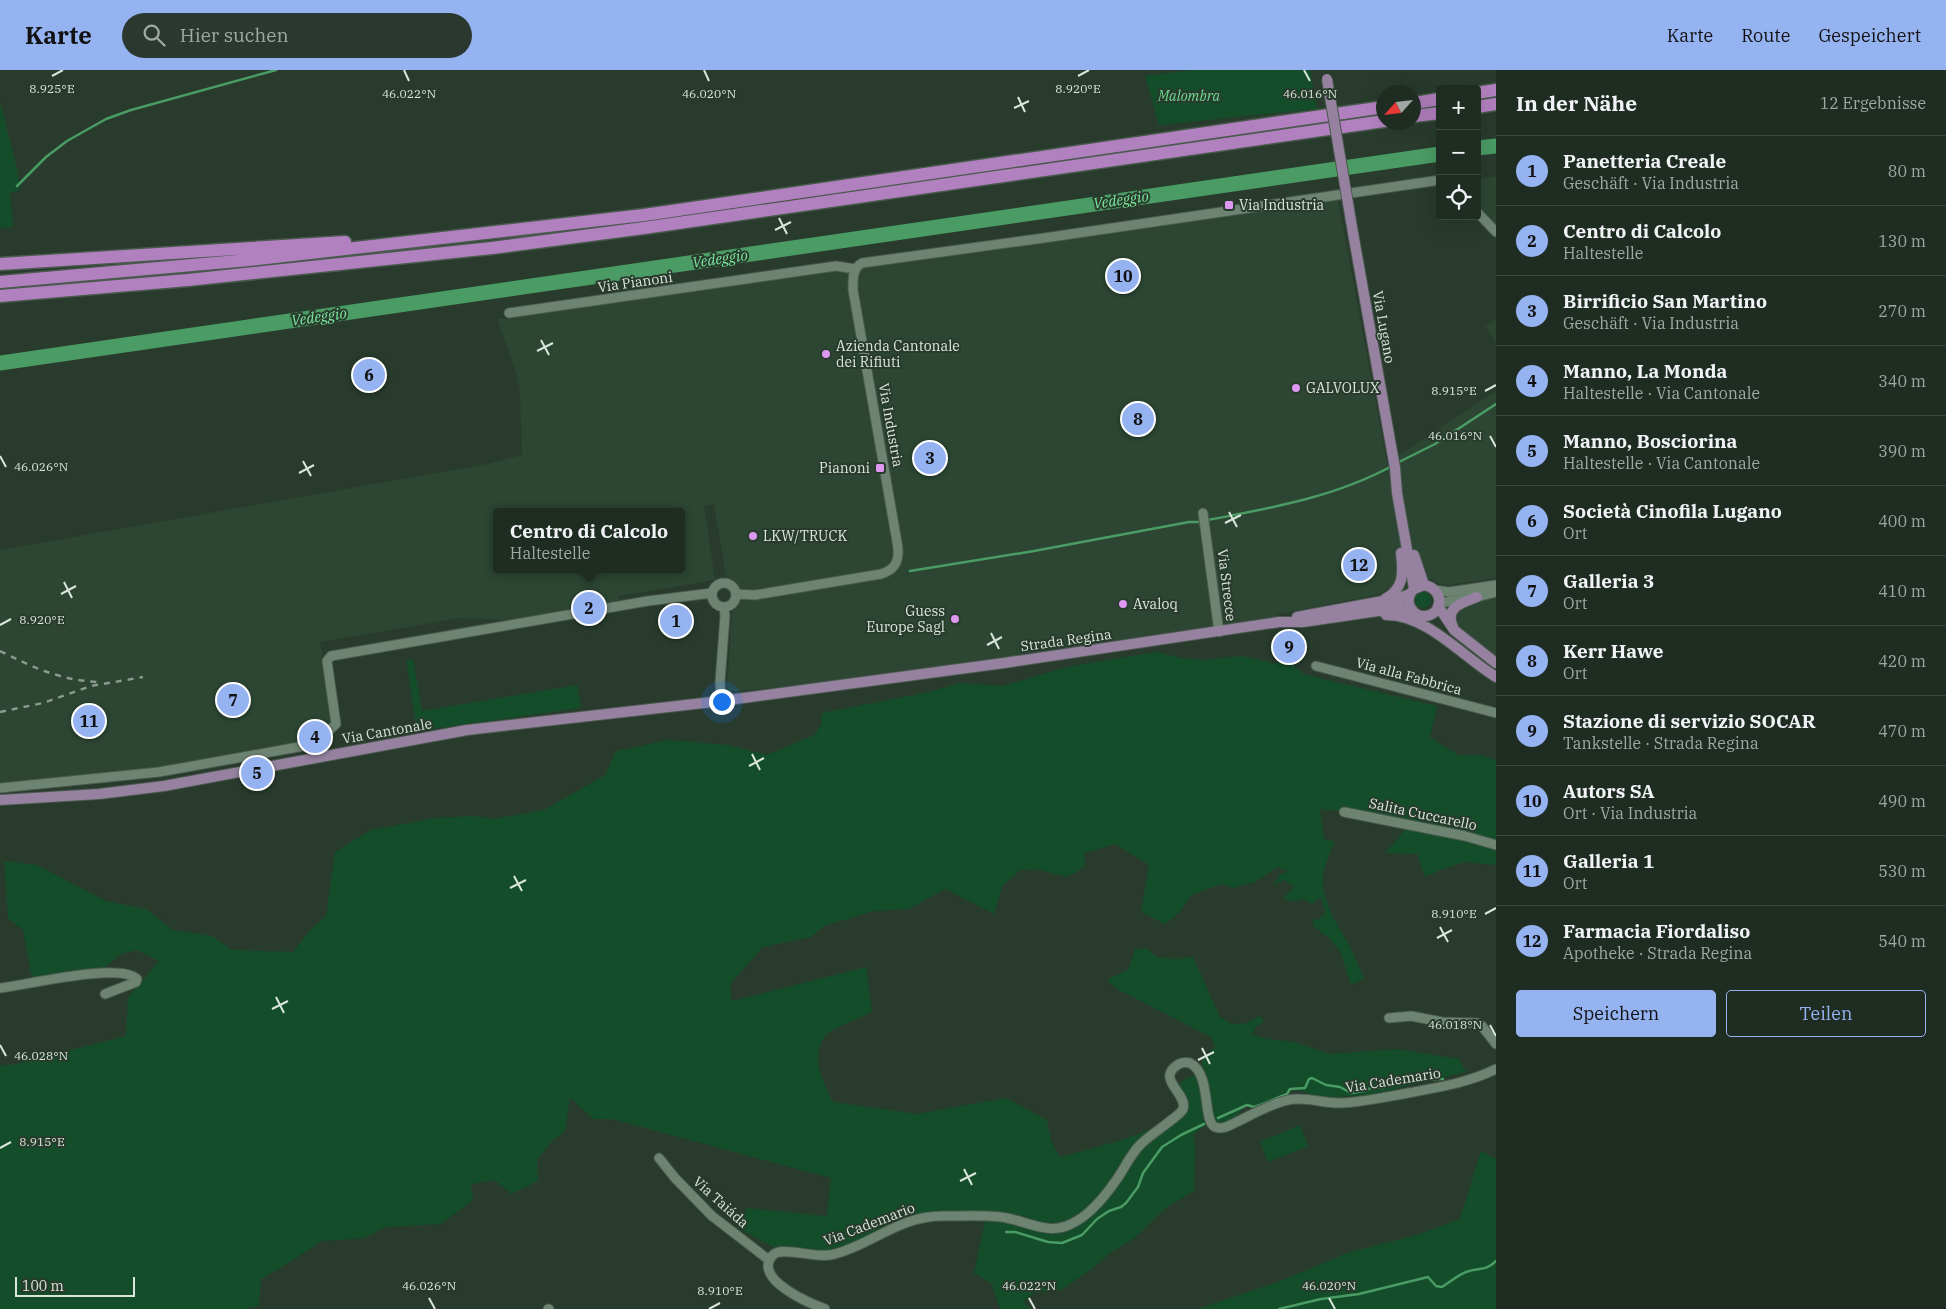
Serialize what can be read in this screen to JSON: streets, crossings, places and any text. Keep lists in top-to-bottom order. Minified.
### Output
{"streets":{"main road":["Via Lugano","Strada Regina","Via Cantonale"],"street":["Via Pianoni","Via Industria","Via Strecce","Via alla Fabbrica","Salita Cuccarello","Via Cademario","Via Taiáda"]},"crossings":[["Via Pianoni","Via Industria"],["Via Lugano","Strada Regina"],["Via Strecce","Strada Regina"],["Strada Regina","Via Cantonale"],["Via Cademario","Via Taiáda"]],"water":["Vedeggio"],"parks":["Malombra"],"places":{"transit":["Via Industria","Pianoni"],"other":["Azienda Cantonale dei Rifiuti","GALVOLUX","LKW/TRUCK","Avaloq","Guess Europe Sagl"]},"scale_bar":"100 m","north":"bottom left","page":{"header":"Karte","search":"Hier suchen","nav":["Karte","Route","Gespeichert"],"heading":["In der Nähe","12 Ergebnisse"],"map_buttons":["+","−"],"list":[{"mark":"1","name":"Panetteria Creale","note":"Geschäft · Via Industria","value":"80 m"},{"mark":"2","name":"Centro di Calcolo","note":"Haltestelle","value":"130 m"},{"mark":"3","name":"Birrificio San Martino","note":"Geschäft · Via Industria","value":"270 m"},{"mark":"4","name":"Manno, La Monda","note":"Haltestelle · Via Cantonale","value":"340 m"},{"mark":"5","name":"Manno, Bosciorina","note":"Haltestelle · Via Cantonale","value":"390 m"},{"mark":"6","name":"Società Cinofila Lugano","note":"Ort","value":"400 m"},{"mark":"7","name":"Galleria 3","note":"Ort","value":"410 m"},{"mark":"8","name":"Kerr Hawe","note":"Ort","value":"420 m"},{"mark":"9","name":"Stazione di servizio SOCAR","note":"Tankstelle · Strada Regina","value":"470 m"},{"mark":"10","name":"Autors SA","note":"Ort · Via Industria","value":"490 m"},{"mark":"11","name":"Galleria 1","note":"Ort","value":"530 m"},{"mark":"12","name":"Farmacia Fiordaliso","note":"Apotheke · Strada Regina","value":"540 m"}],"pins":["10","6","8","3","12","2","1","9","7","11","4","5"],"popup":["Centro di Calcolo","Haltestelle"],"buttons":["Speichern","Teilen"],"scale":"100 m"},"coordinates":["8.925°E","8.920°E","46.022°N","46.020°N","46.016°N","8.915°E","46.026°N","8.910°E","46.018°N","46.028°N"]}
